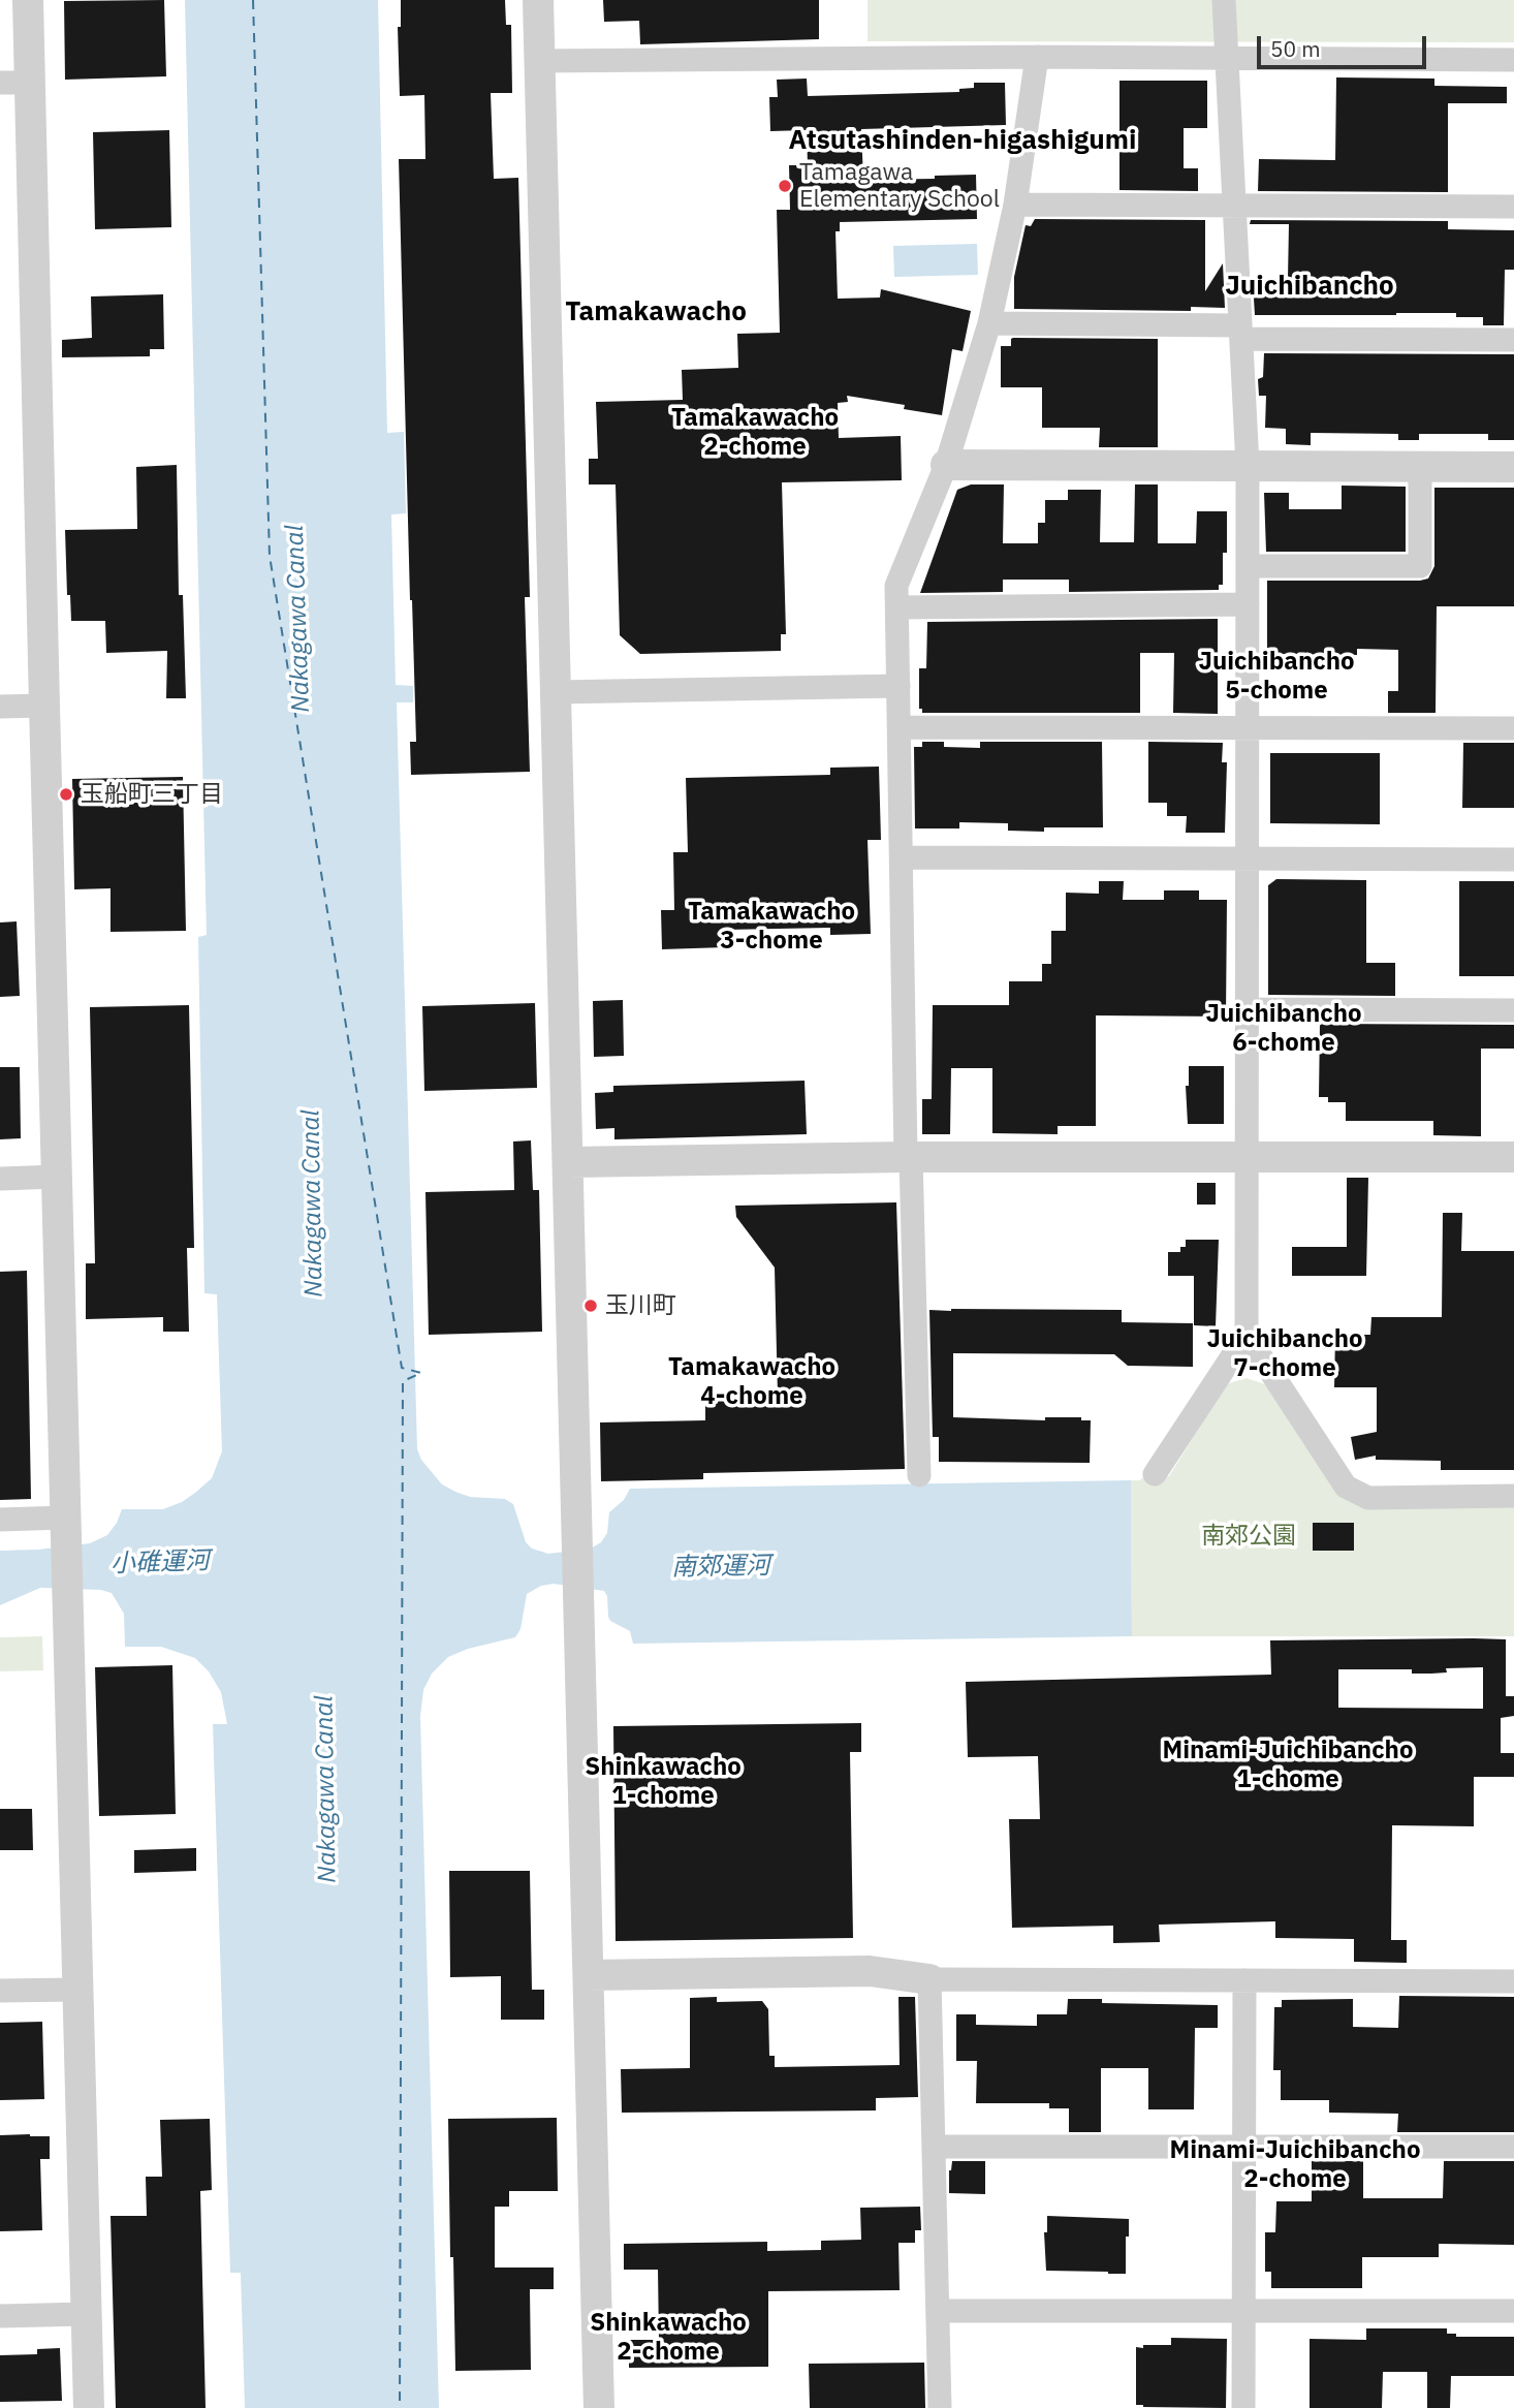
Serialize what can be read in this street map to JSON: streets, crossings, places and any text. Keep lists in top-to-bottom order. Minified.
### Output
{"districts":["Atsutashinden-higashigumi","Juichibancho","Tamakawacho","Tamakawacho 2-chome","Juichibancho 5-chome","Tamakawacho 3-chome","Juichibancho 6-chome","Juichibancho 7-chome","Tamakawacho 4-chome","Minami-Juichibancho 1-chome","Shinkawacho 1-chome","Minami-Juichibancho 2-chome","Shinkawacho 2-chome"],"water":["Nakagawa Canal","小碓運河","南郊運河"],"parks":["南郊公園"],"places":["Tamagawa Elementary School","玉船町三丁目","玉川町"],"scale_bar":"50 m"}
